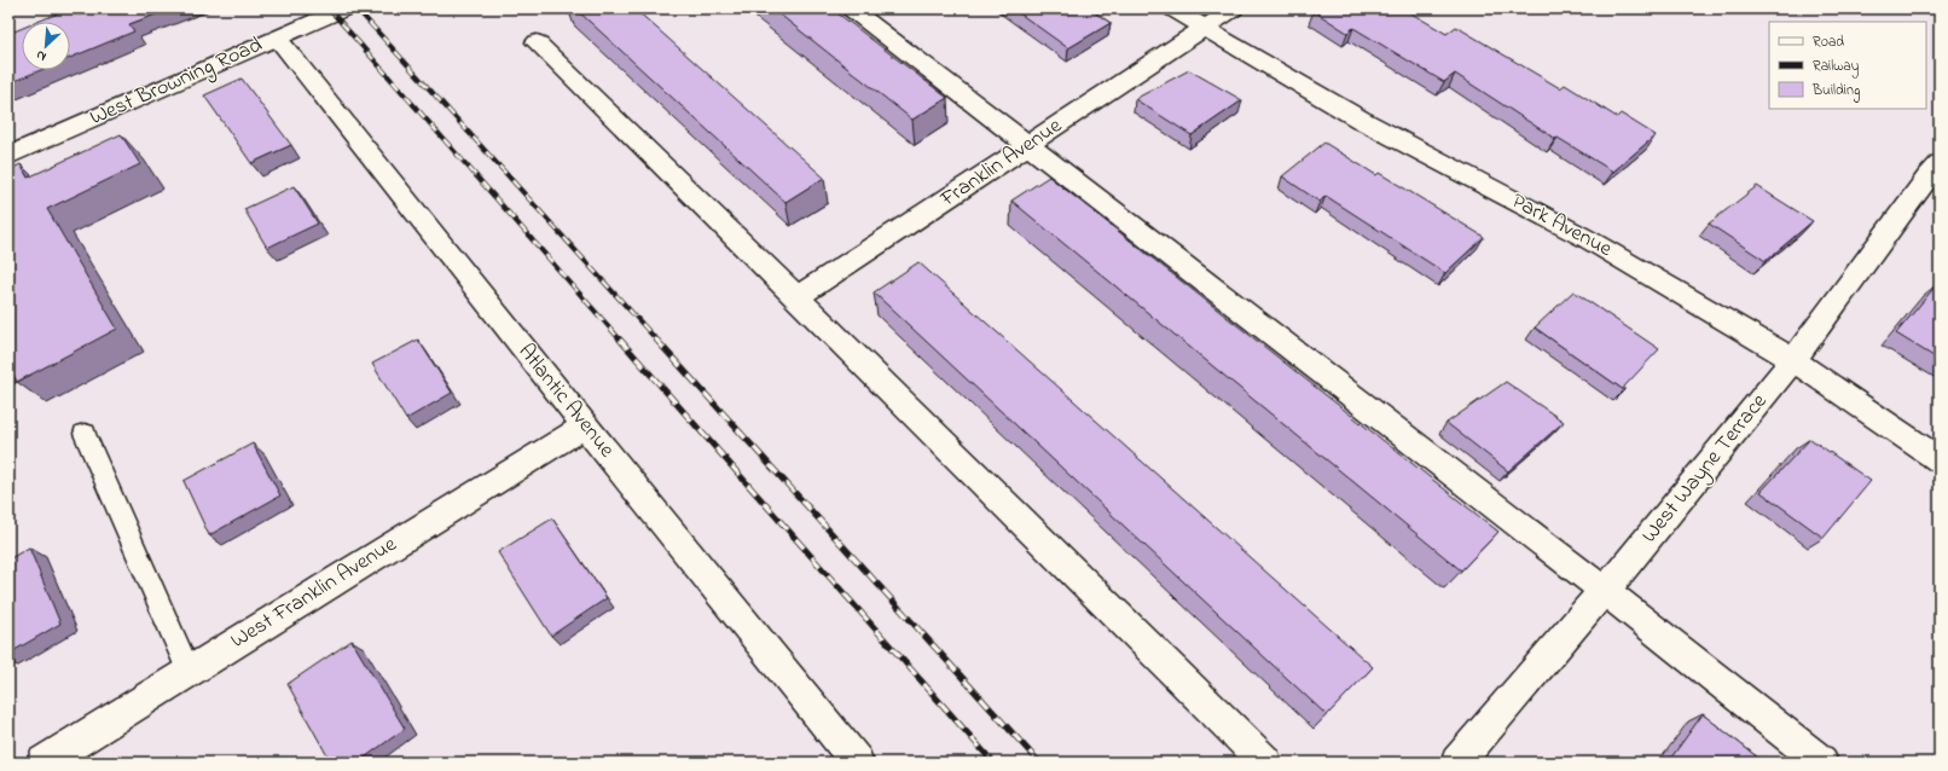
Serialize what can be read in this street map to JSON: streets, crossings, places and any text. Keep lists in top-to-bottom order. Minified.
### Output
{"streets":{"street":["West Browning Road","Franklin Avenue","Park Avenue","Atlantic Avenue","West Wayne Terrace","West Franklin Avenue"]},"crossings":[["West Browning Road","Atlantic Avenue"],["Franklin Avenue","Park Avenue"],["Park Avenue","West Wayne Terrace"],["Atlantic Avenue","West Franklin Avenue"]],"legend":["Road","Railway","Building"],"north":"bottom left"}
